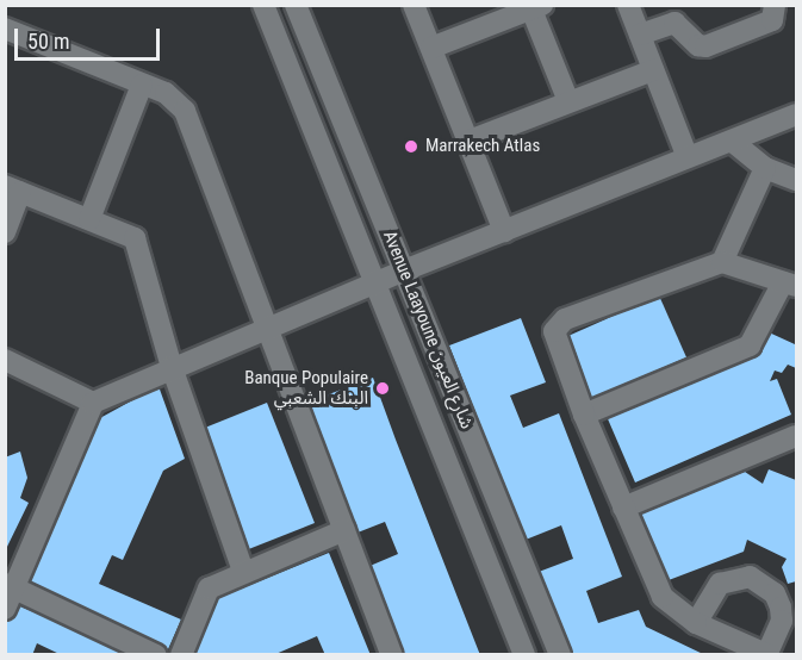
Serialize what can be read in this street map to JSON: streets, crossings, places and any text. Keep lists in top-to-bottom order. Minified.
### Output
{"streets":{"street":["Avenue Laayoune شارع العيون"]},"places":["Marrakech Atlas","Banque Populaire البنك الشعبي"],"scale_bar":"50 m"}
